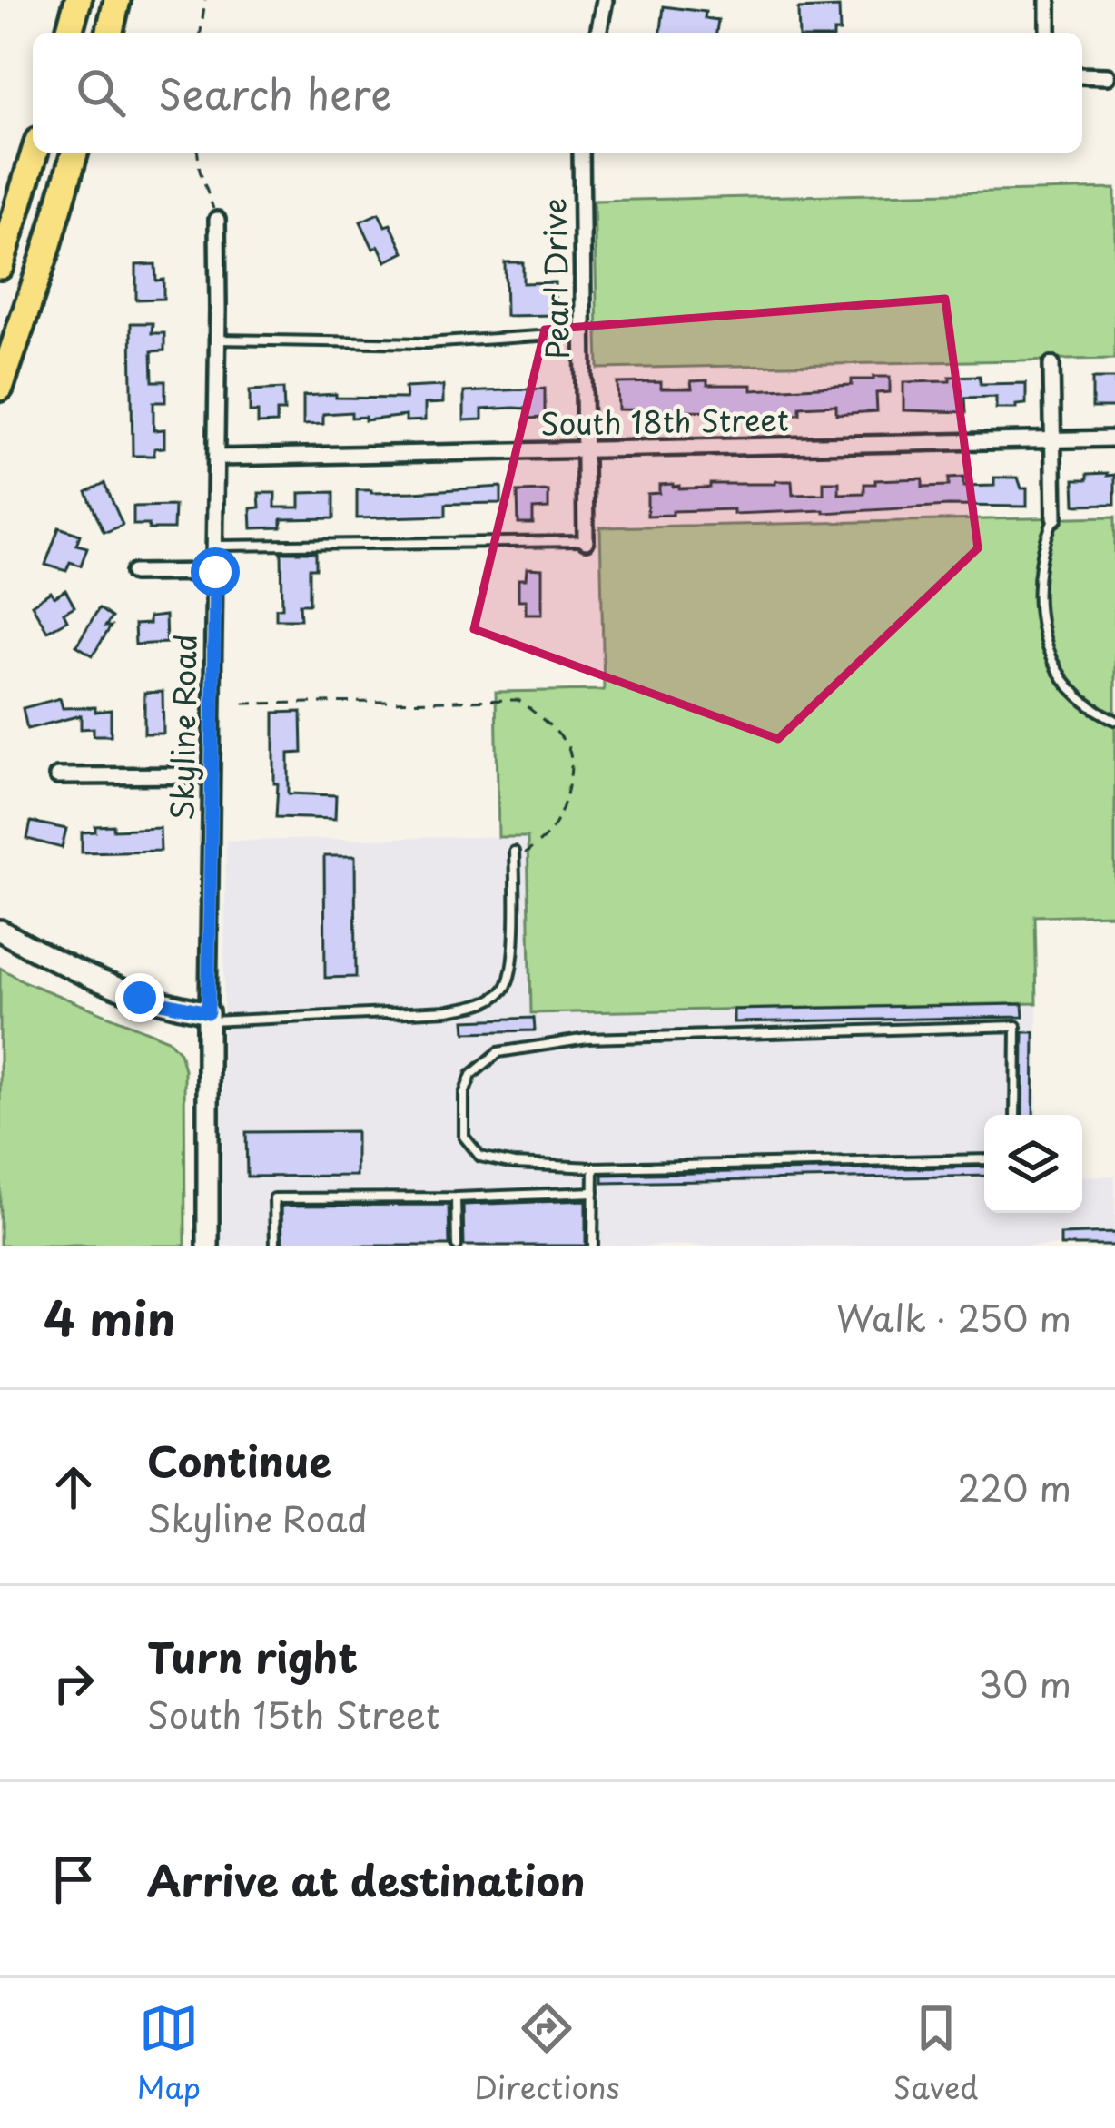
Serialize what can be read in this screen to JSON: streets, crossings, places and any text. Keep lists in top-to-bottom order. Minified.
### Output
{"streets":{"main road":["Skyline Road"],"street":["Pearl Drive","South 18th Street"]},"crossings":[["Pearl Drive","South 18th Street"],["South 18th Street","Skyline Road"]],"page":{"search":"Search here","heading":["4 min","Walk · 250 m"],"list":[["Continue","Skyline Road","220 m"],["Turn right","South 15th Street","30 m"],"Arrive at destination"],"nav":["Map","Directions","Saved"]}}
